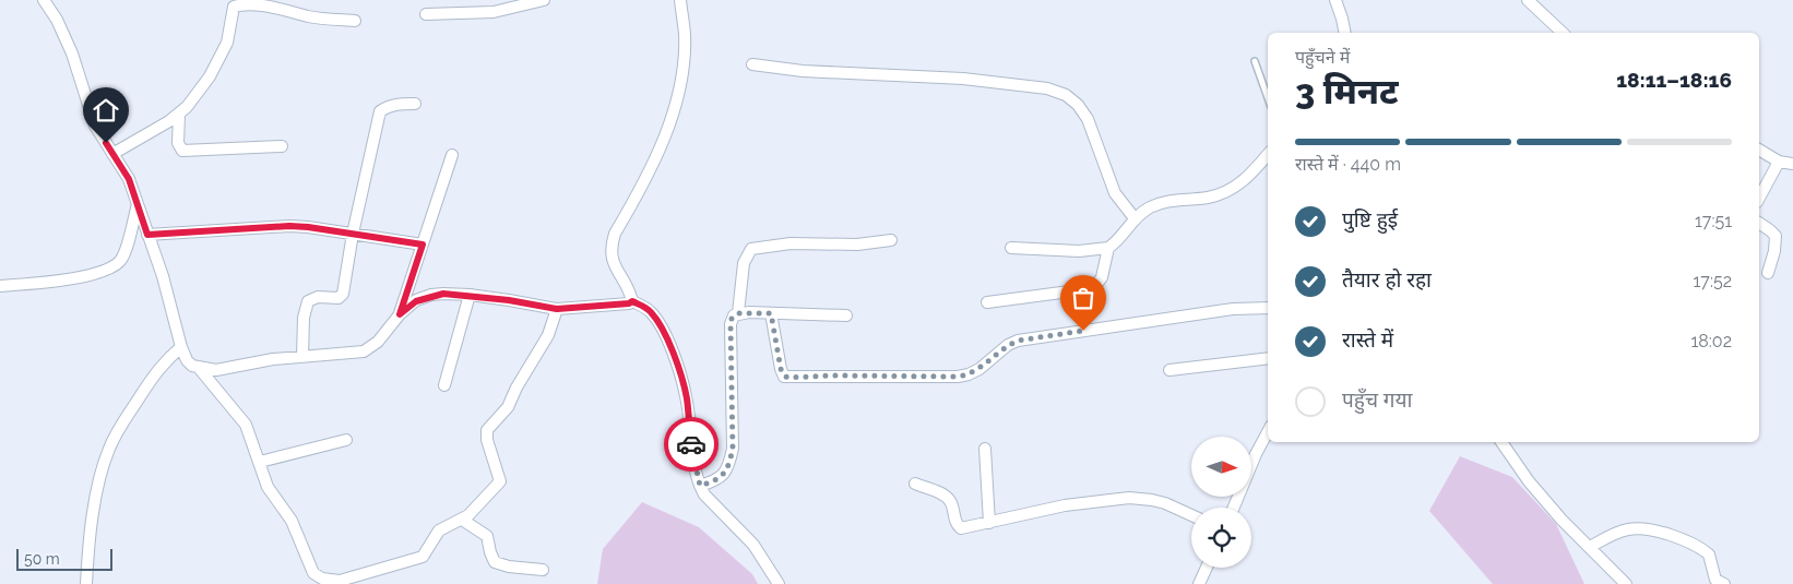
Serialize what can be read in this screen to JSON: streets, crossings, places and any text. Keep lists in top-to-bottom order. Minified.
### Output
{"scale_bar":"50 m","north":"right","page":{"heading":["3 मिनट","पहुँचने में","18:11–18:16"],"bar":"रास्ते में · 440 m","list":[["पुष्टि हुई","17:51"],["तैयार हो रहा","17:52"],["रास्ते में","18:02"],"पहुँच गया"],"scale":"50 m"}}
